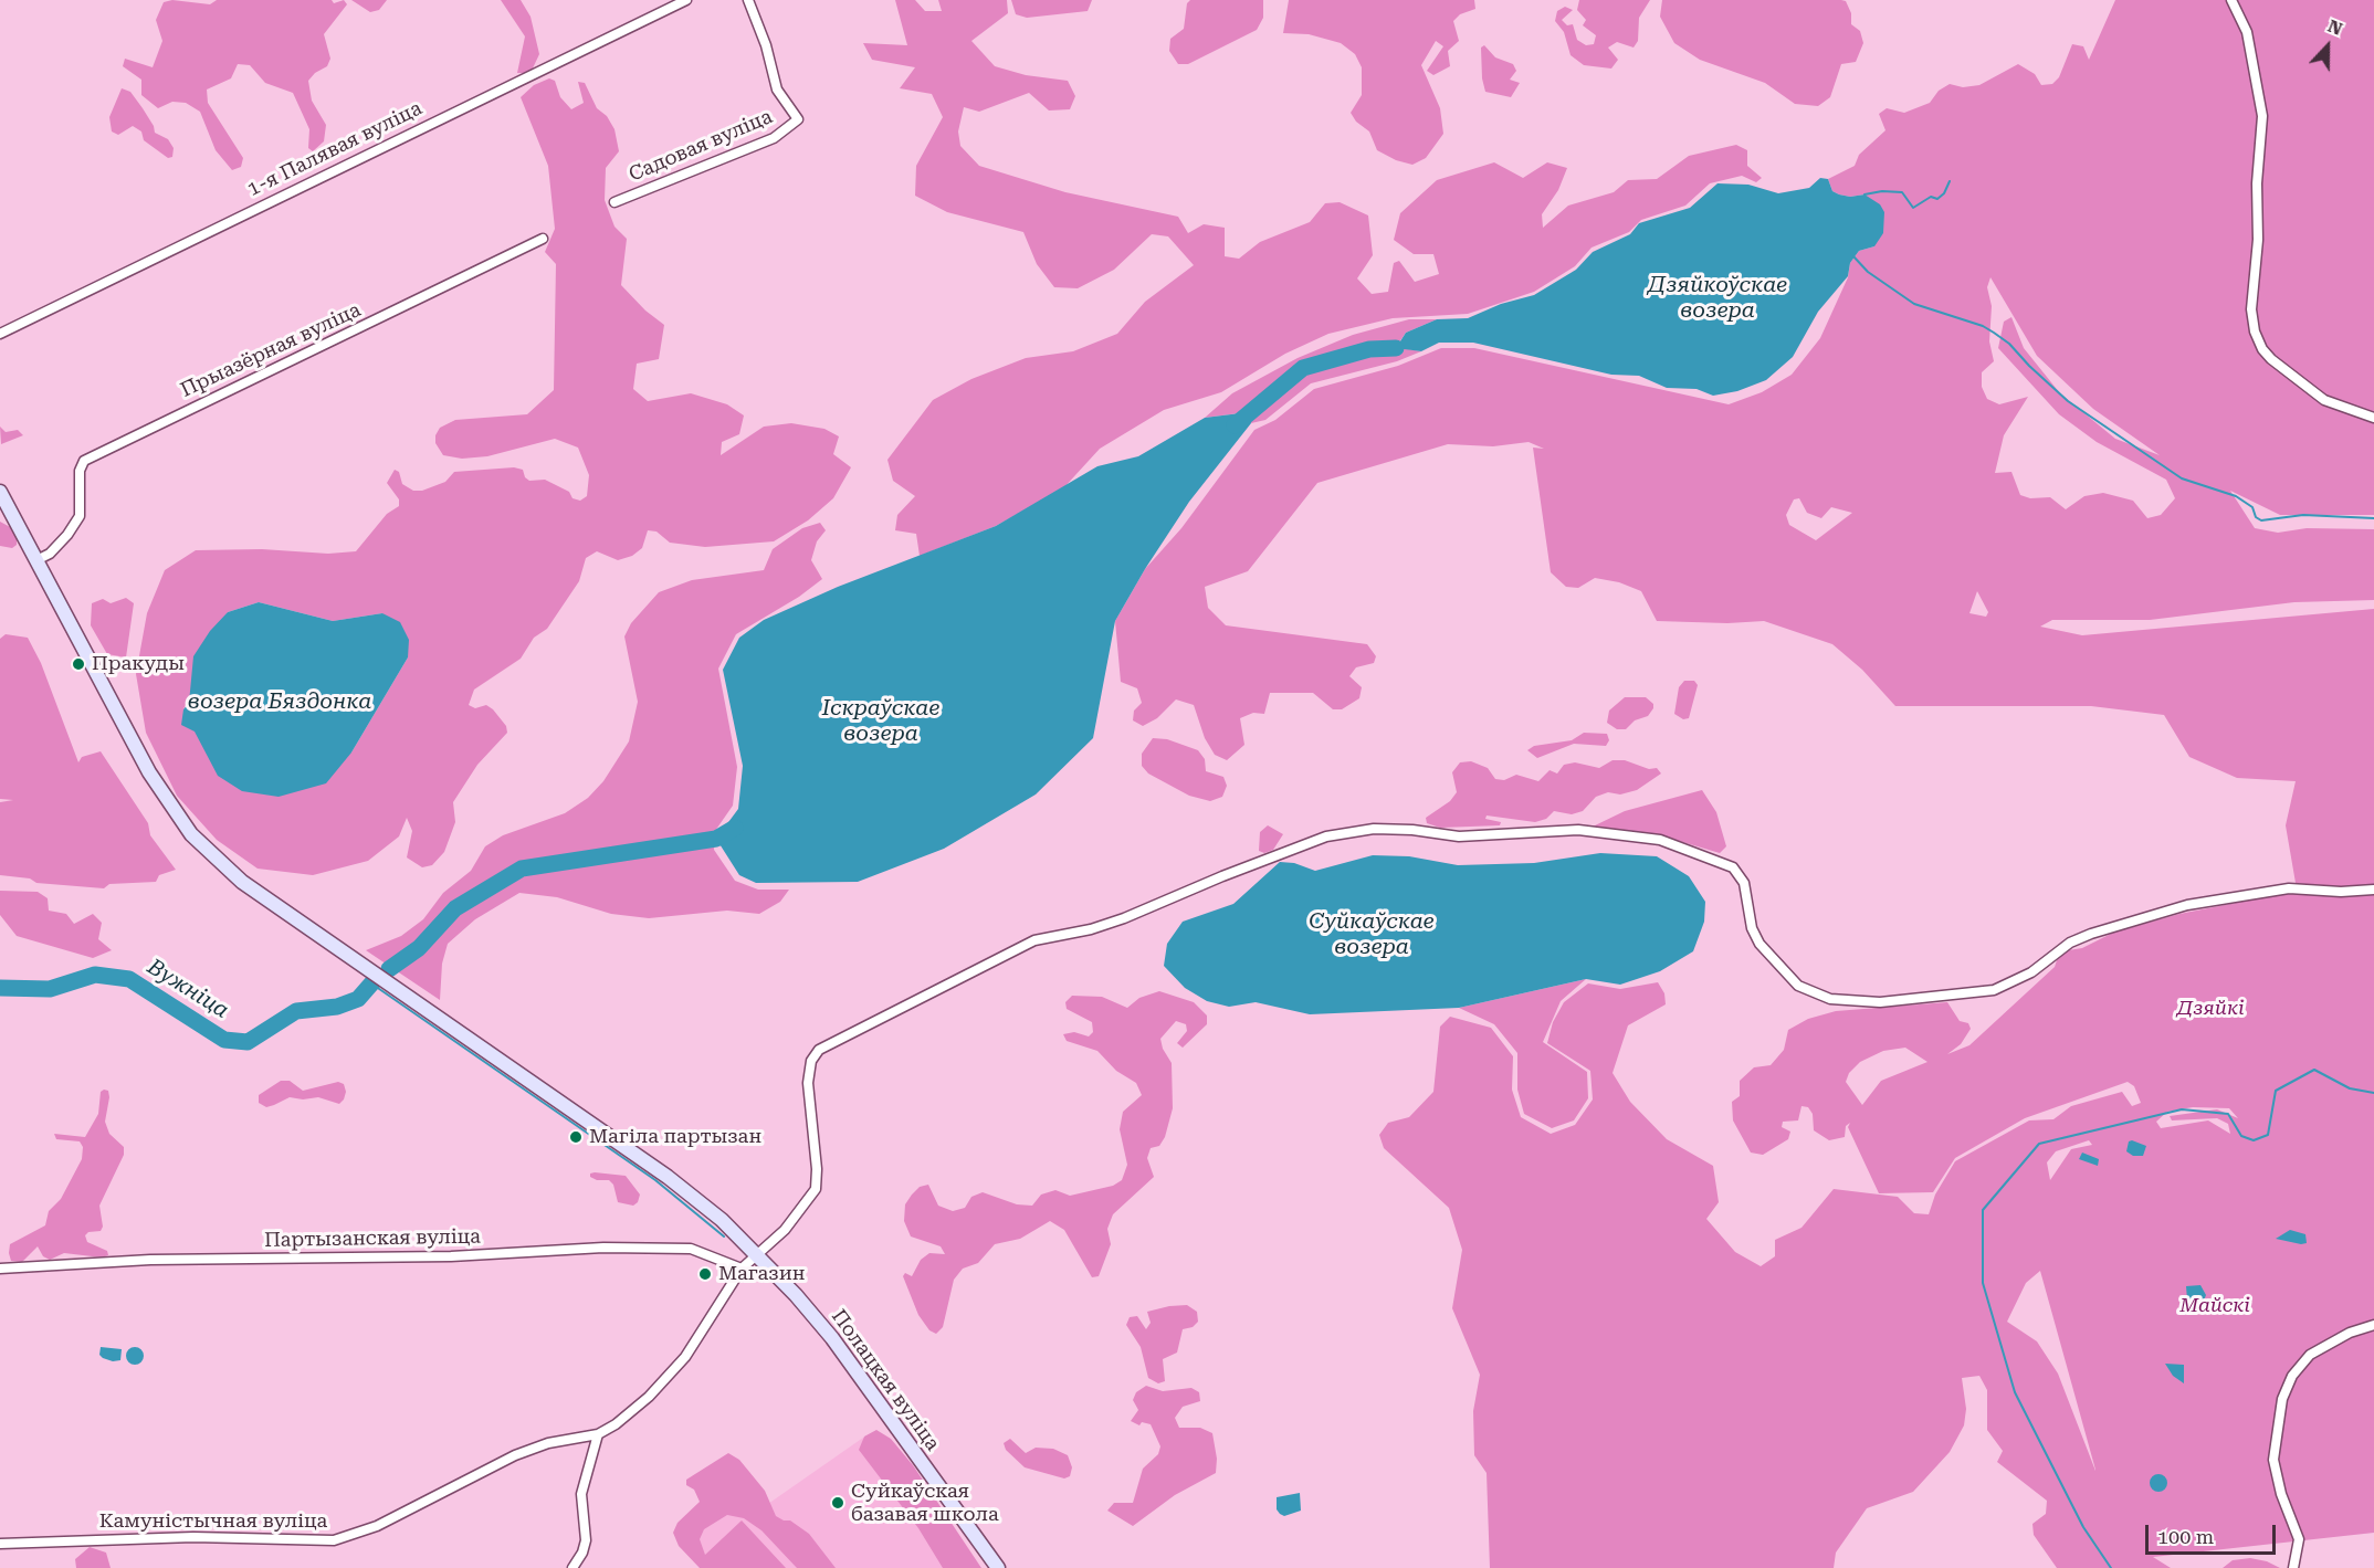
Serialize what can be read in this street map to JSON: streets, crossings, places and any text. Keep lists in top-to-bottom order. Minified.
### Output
{"streets":{"main road":["Полацкая вуліца"],"street":["Садовая вуліца","1-я Палявая вуліца","Прыазёрная вуліца","Партызанская вуліца","Камуністычная вуліца"]},"crossings":[["Прыазёрная вуліца","Полацкая вуліца"],["Партызанская вуліца","Камуністычная вуліца"],["Полацкая вуліца","Камуністычная вуліца"]],"water":["Дзяйкоўскае возера","возера Бяздонка","Іскраўскае возера","Суйкаўскае возера","Вужніца"],"parks":["Дзяйкі","Майскі"],"places":["Пракуды","Магіла партызан","Магазин","Суйкаўская базавая школа"],"scale_bar":"100 m","north":"top"}
